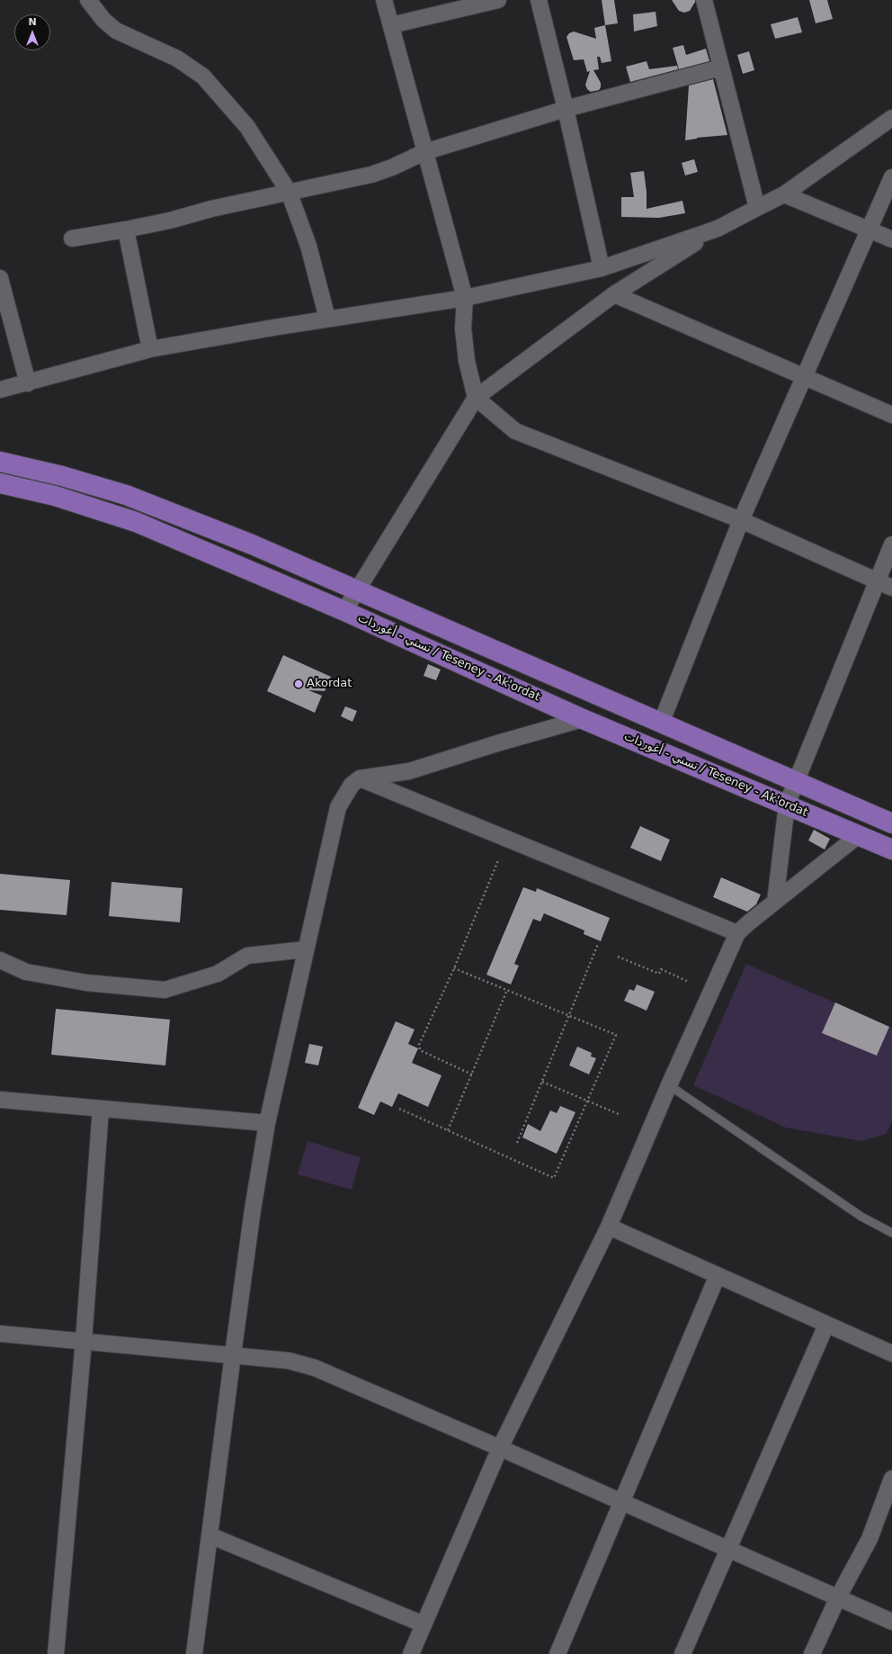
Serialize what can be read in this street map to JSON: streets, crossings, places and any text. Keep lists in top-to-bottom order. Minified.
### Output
{"streets":{"main road":["تسني - أغوردات / Teseney - Ak'ordat"]},"places":["Akordat"],"north":"top"}
